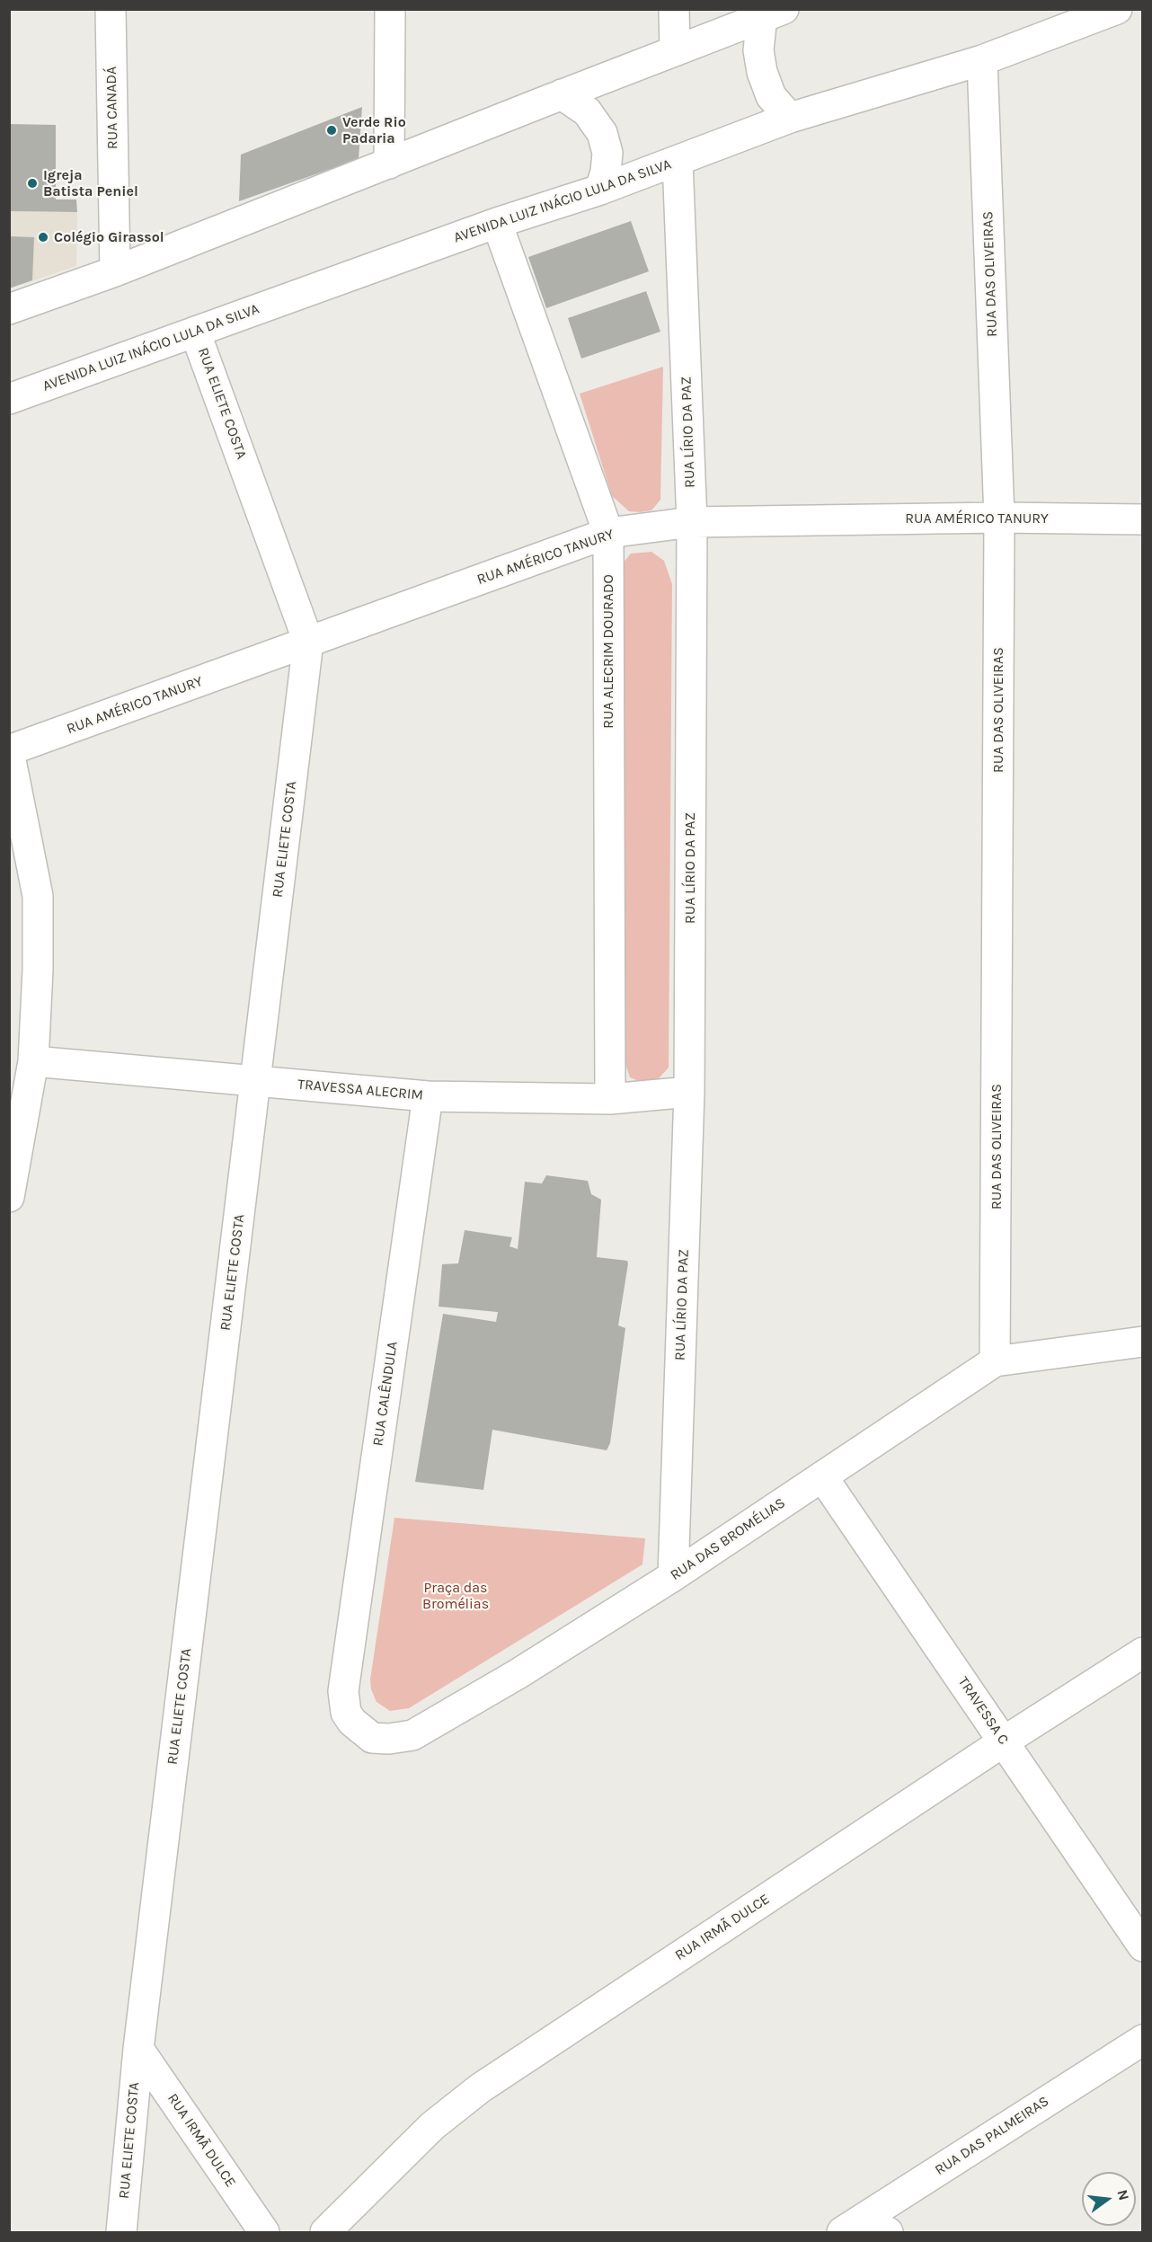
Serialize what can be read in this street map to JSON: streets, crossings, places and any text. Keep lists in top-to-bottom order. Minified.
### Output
{"streets":{"street":["RUA CANADÁ","AVENIDA LUIZ INÁCIO LULA DA SILVA","RUA DAS OLIVEIRAS","RUA ELIETE COSTA","RUA LÍRIO DA PAZ","RUA AMÉRICO TANURY","RUA ALECRIM DOURADO","TRAVESSA ALECRIM","RUA CALÊNDULA","RUA DAS BROMÉLIAS","TRAVESSA C","RUA IRMÃ DULCE","RUA DAS PALMEIRAS"]},"crossings":[["AVENIDA LUIZ INÁCIO LULA DA SILVA","RUA DAS OLIVEIRAS"],["AVENIDA LUIZ INÁCIO LULA DA SILVA","RUA ELIETE COSTA"],["AVENIDA LUIZ INÁCIO LULA DA SILVA","RUA LÍRIO DA PAZ"],["AVENIDA LUIZ INÁCIO LULA DA SILVA","RUA ALECRIM DOURADO"],["RUA DAS OLIVEIRAS","RUA AMÉRICO TANURY"],["RUA DAS OLIVEIRAS","RUA DAS BROMÉLIAS"],["RUA ELIETE COSTA","RUA AMÉRICO TANURY"],["RUA ELIETE COSTA","TRAVESSA ALECRIM"],["RUA ELIETE COSTA","RUA IRMÃ DULCE"],["RUA LÍRIO DA PAZ","RUA AMÉRICO TANURY"],["RUA LÍRIO DA PAZ","TRAVESSA ALECRIM"],["RUA LÍRIO DA PAZ","RUA DAS BROMÉLIAS"],["RUA AMÉRICO TANURY","RUA ALECRIM DOURADO"],["RUA ALECRIM DOURADO","TRAVESSA ALECRIM"],["TRAVESSA ALECRIM","RUA CALÊNDULA"],["RUA CALÊNDULA","RUA DAS BROMÉLIAS"],["RUA DAS BROMÉLIAS","TRAVESSA C"],["TRAVESSA C","RUA IRMÃ DULCE"]],"parks":["Praça das Bromélias"],"places":["Verde Rio Padaria","Igreja Batista Peniel","Colégio Girassol"],"north":"right"}
